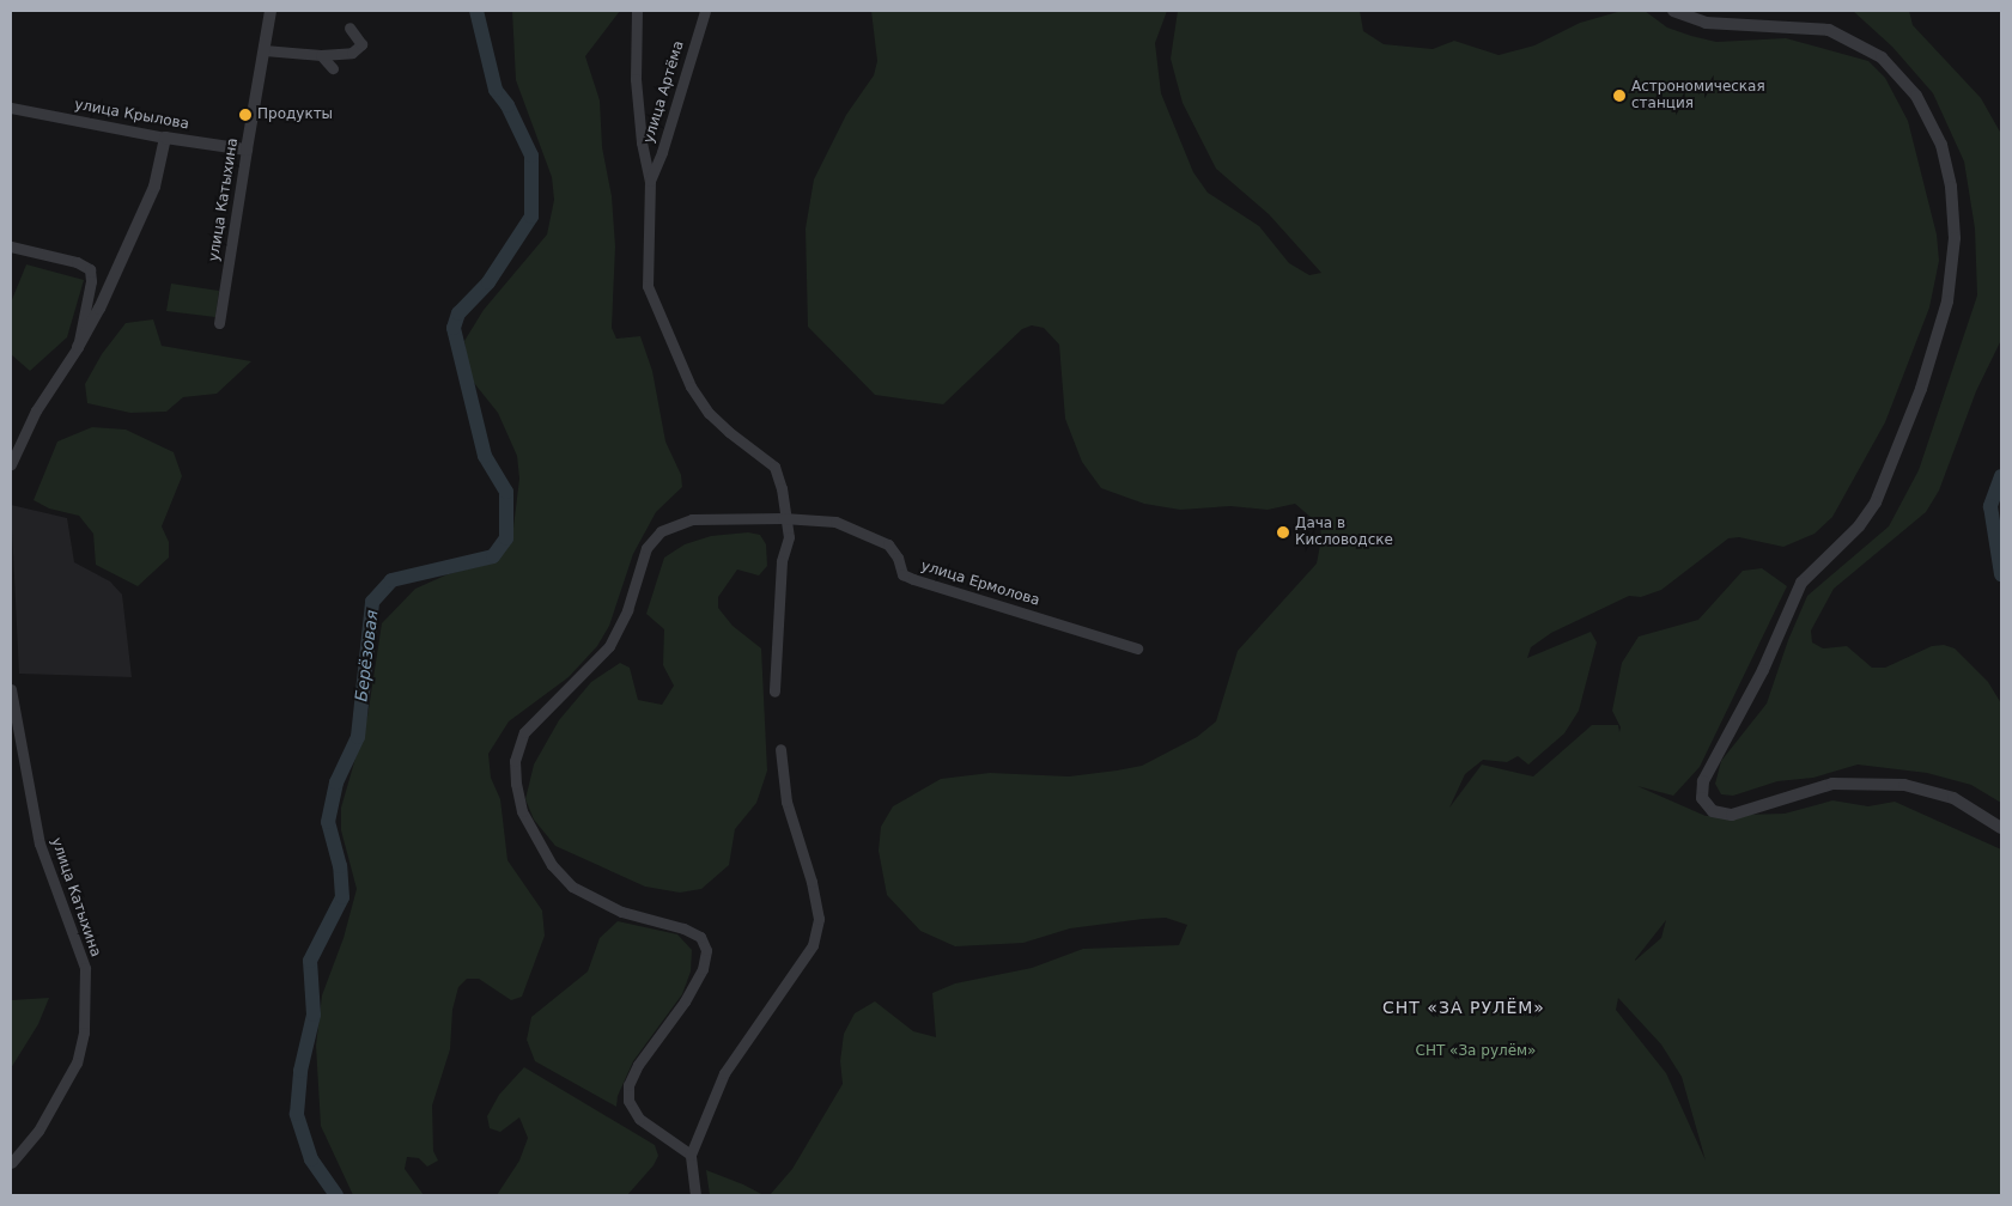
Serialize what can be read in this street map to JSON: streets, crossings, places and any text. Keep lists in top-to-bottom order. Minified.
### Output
{"streets":{"street":["улица Артёма","улица Крылова","улица Катыхина","улица Ермолова"]},"crossings":[["улица Крылова","улица Катыхина"]],"districts":["СНТ «ЗА РУЛЁМ»"],"water":["Берёзовая"],"parks":["СНТ «За рулём»"],"places":["Астрономическая станция","Продукты","Дача в Кисловодске"]}
